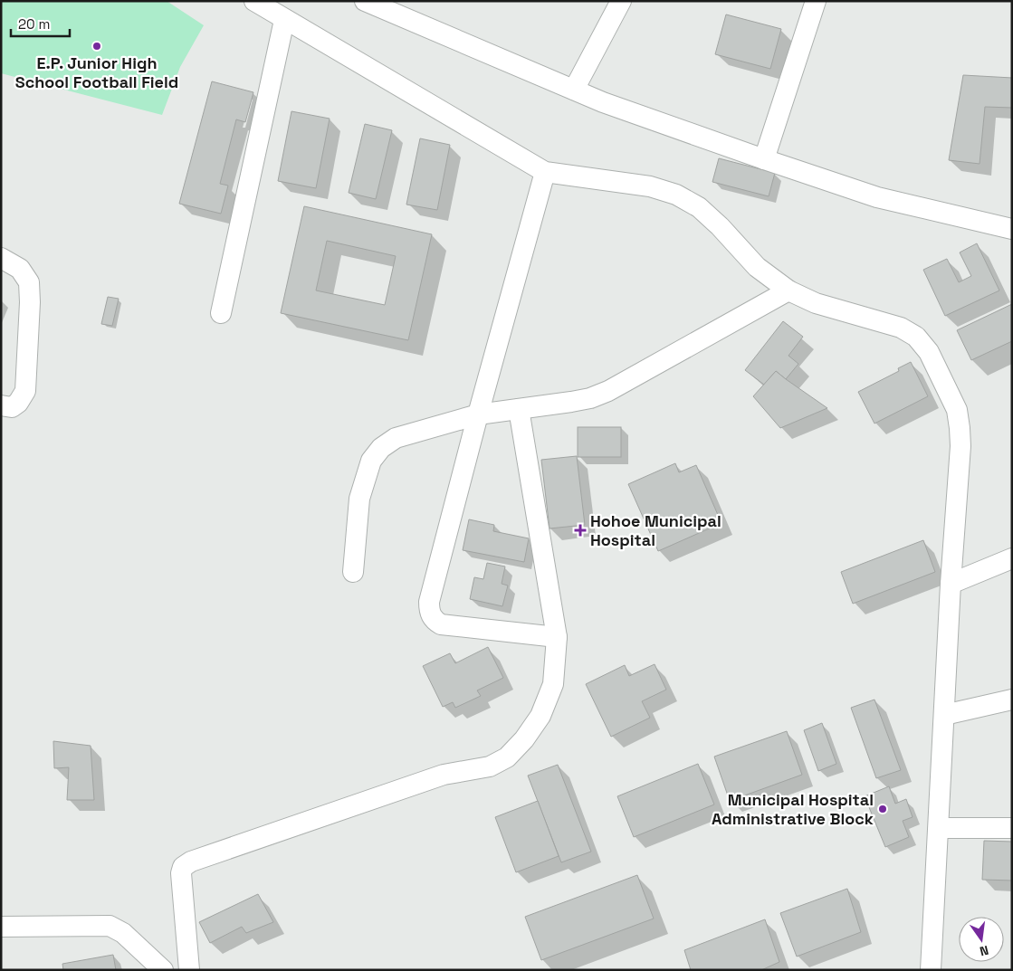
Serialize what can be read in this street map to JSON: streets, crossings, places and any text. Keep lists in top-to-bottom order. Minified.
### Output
{"places":{"other":["E.P. Junior High School Football Field","Municipal Hospital Administrative Block"],"health":["Hohoe Municipal Hospital"]},"scale_bar":"20 m","north":"bottom"}
